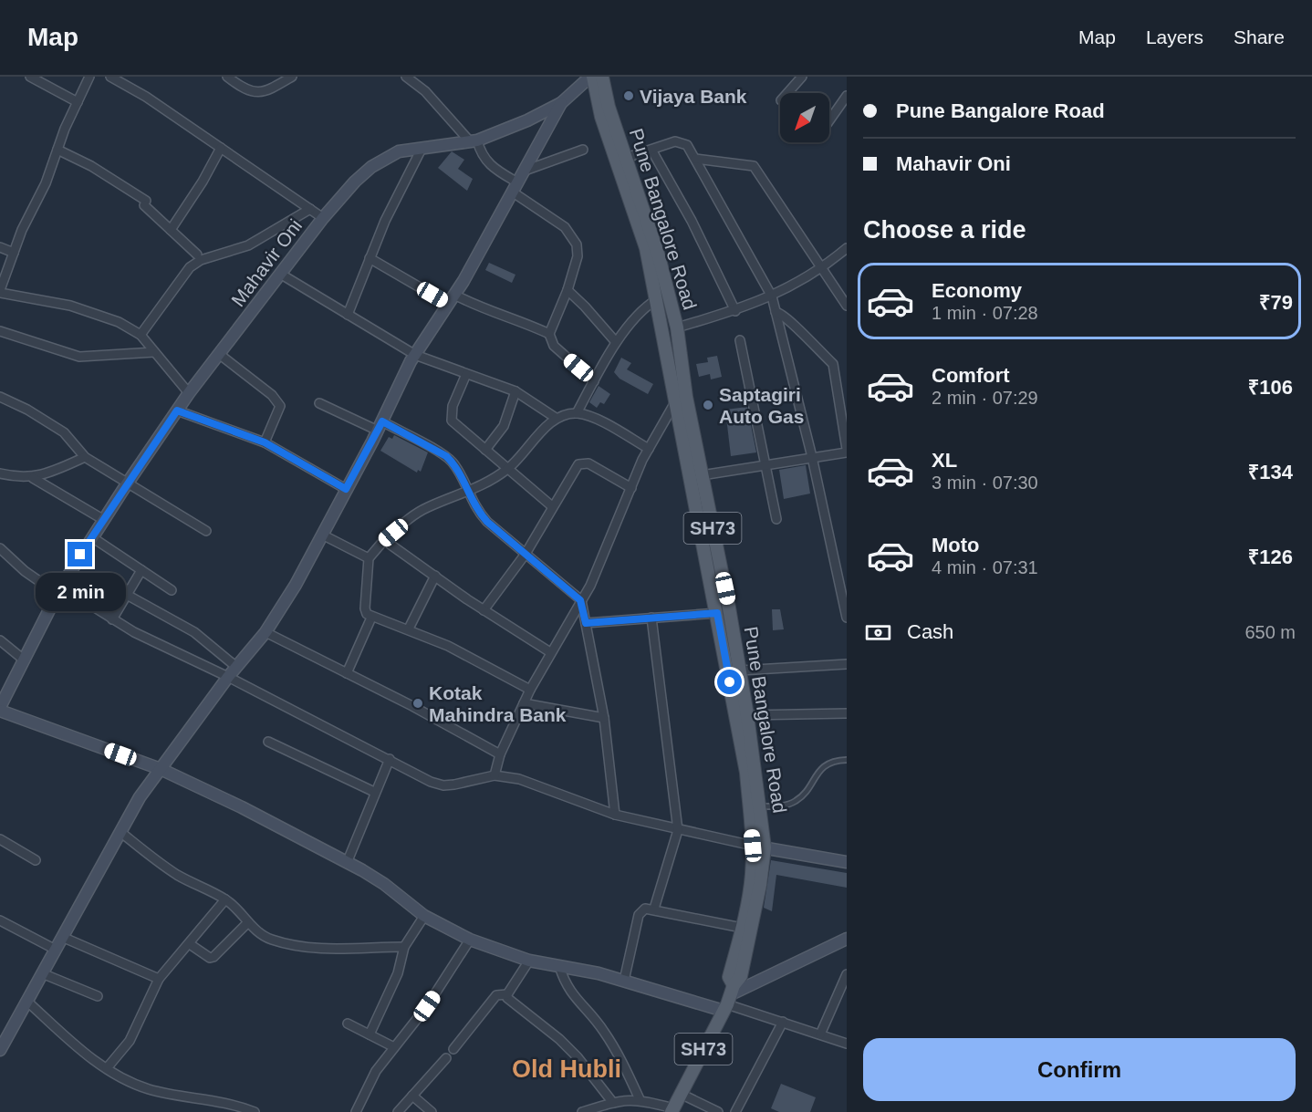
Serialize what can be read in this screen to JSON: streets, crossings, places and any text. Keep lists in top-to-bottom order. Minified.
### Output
{"streets":{"main road":["Pune Bangalore Road","SH73"],"street":["Mahavir Oni"]},"crossings":[["Pune Bangalore Road","Mahavir Oni"]],"districts":["Old Hubli"],"places":["Vijaya Bank","Saptagiri Auto Gas","Kotak Mahindra Bank"],"north":"bottom left","page":{"header":"Map","nav":["Map","Layers","Share"],"banner":["Pune Bangalore Road","Mahavir Oni"],"heading":"Choose a ride","list":[{"name":"Economy","note":"1 min · 07:28","value":"₹79"},{"name":"Comfort","note":"2 min · 07:29","value":"₹106"},{"name":"XL","note":"3 min · 07:30","value":"₹134"},{"name":"Moto","note":"4 min · 07:31","value":"₹126"}],"bubble":"2 min","pay":["Cash","650 m"],"buttons":"Confirm"}}
